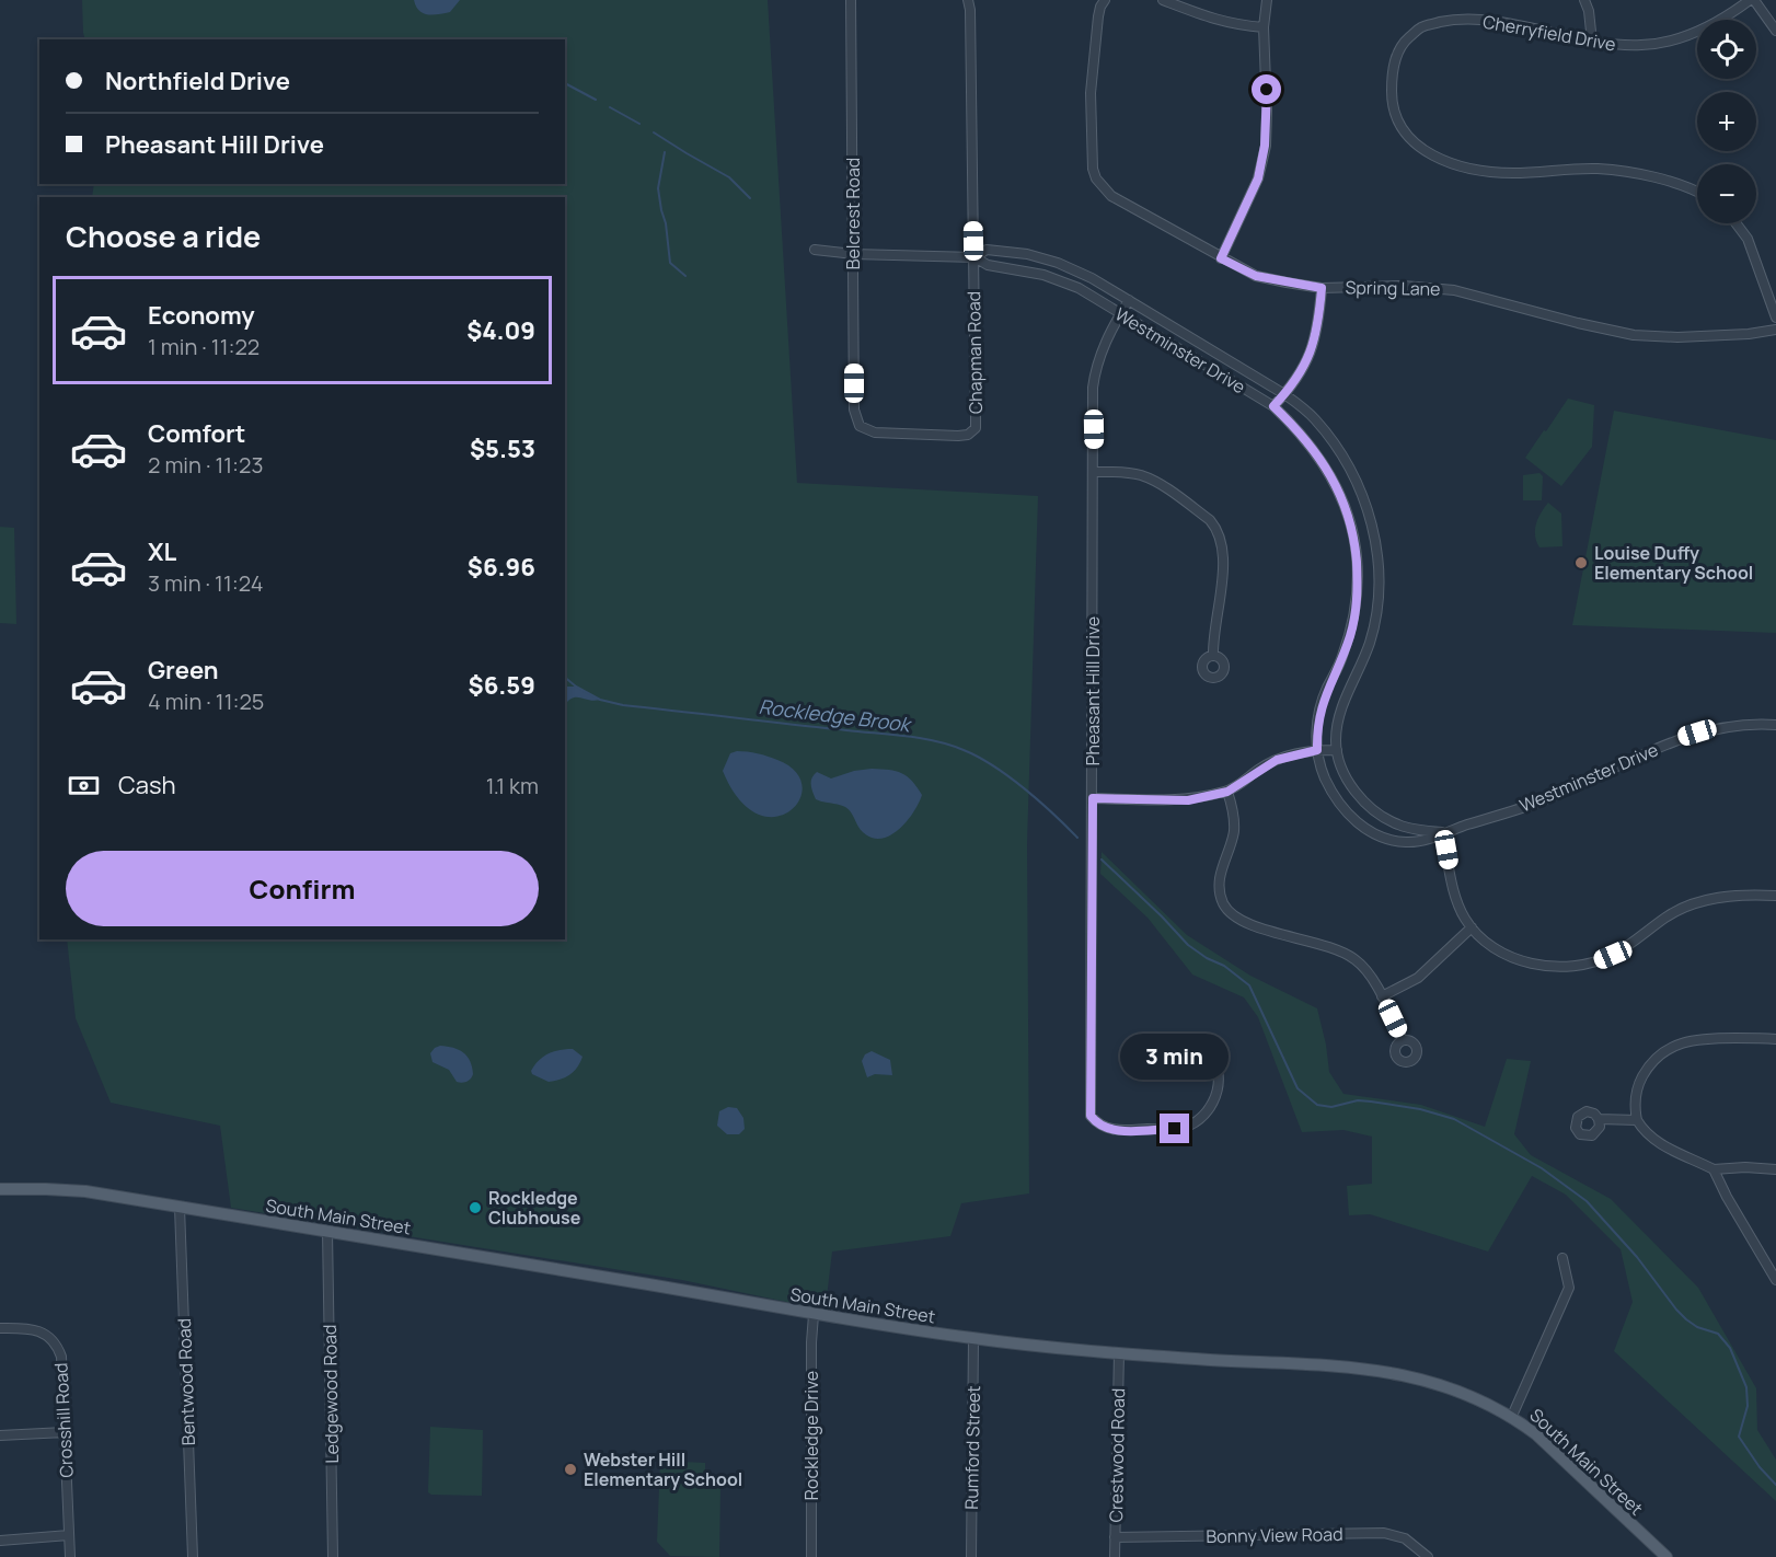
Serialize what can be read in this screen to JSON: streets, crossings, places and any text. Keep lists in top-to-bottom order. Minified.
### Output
{"streets":{"main road":["South Main Street"],"street":["Cherryfield Drive","Belcrest Road","Spring Lane","Westminster Drive","Chapman Road","Pheasant Hill Drive","Bentwood Road","Ledgewood Road","Crosshill Road","Rockledge Drive","Rumford Street","Crestwood Road","Bonny View Road"]},"crossings":[["Belcrest Road","Westminster Drive"],["Belcrest Road","Chapman Road"],["Westminster Drive","Chapman Road"],["Westminster Drive","Pheasant Hill Drive"],["South Main Street","Bentwood Road"],["South Main Street","Ledgewood Road"],["South Main Street","Rockledge Drive"],["South Main Street","Rumford Street"],["South Main Street","Crestwood Road"],["Crestwood Road","Bonny View Road"]],"water":["Rockledge Brook"],"places":["Louise Duffy Elementary School","Rockledge Clubhouse","Webster Hill Elementary School"],"page":{"map_buttons":["+","−"],"banner":["Northfield Drive","Pheasant Hill Drive"],"heading":"Choose a ride","list":[{"name":"Economy","note":"1 min · 11:22","value":"$4.09"},{"name":"Comfort","note":"2 min · 11:23","value":"$5.53"},{"name":"XL","note":"3 min · 11:24","value":"$6.96"},{"name":"Green","note":"4 min · 11:25","value":"$6.59"}],"pay":["Cash","1.1 km"],"buttons":"Confirm","bubble":"3 min"}}
